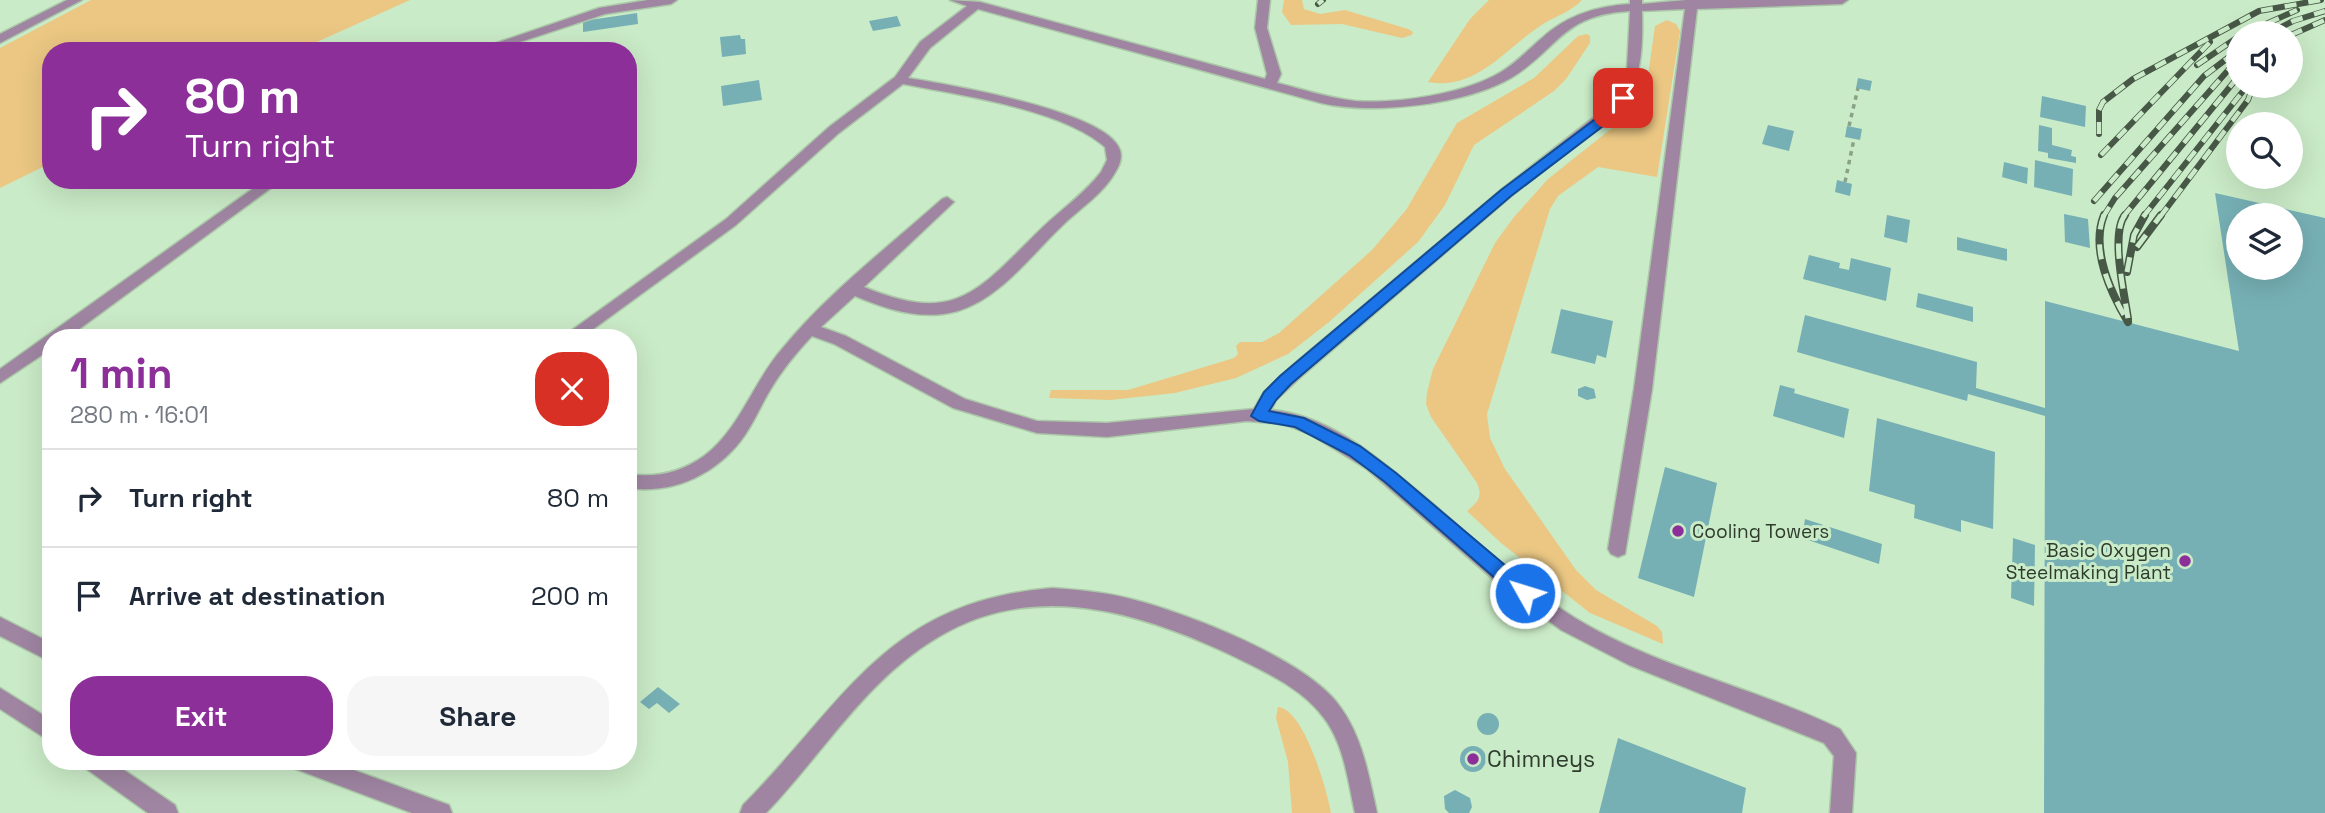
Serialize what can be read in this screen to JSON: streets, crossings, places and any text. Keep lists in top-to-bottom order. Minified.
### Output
{"places":["Cooling Towers","Basic Oxygen Steelmaking Plant","Chimneys"],"page":{"turn":["80 m","Turn right"],"heading":["1 min","280 m · 16:01"],"list":[{"name":"Turn right","value":"80 m"},{"name":"Arrive at destination","value":"200 m"}],"buttons":["Exit","Share"]}}
